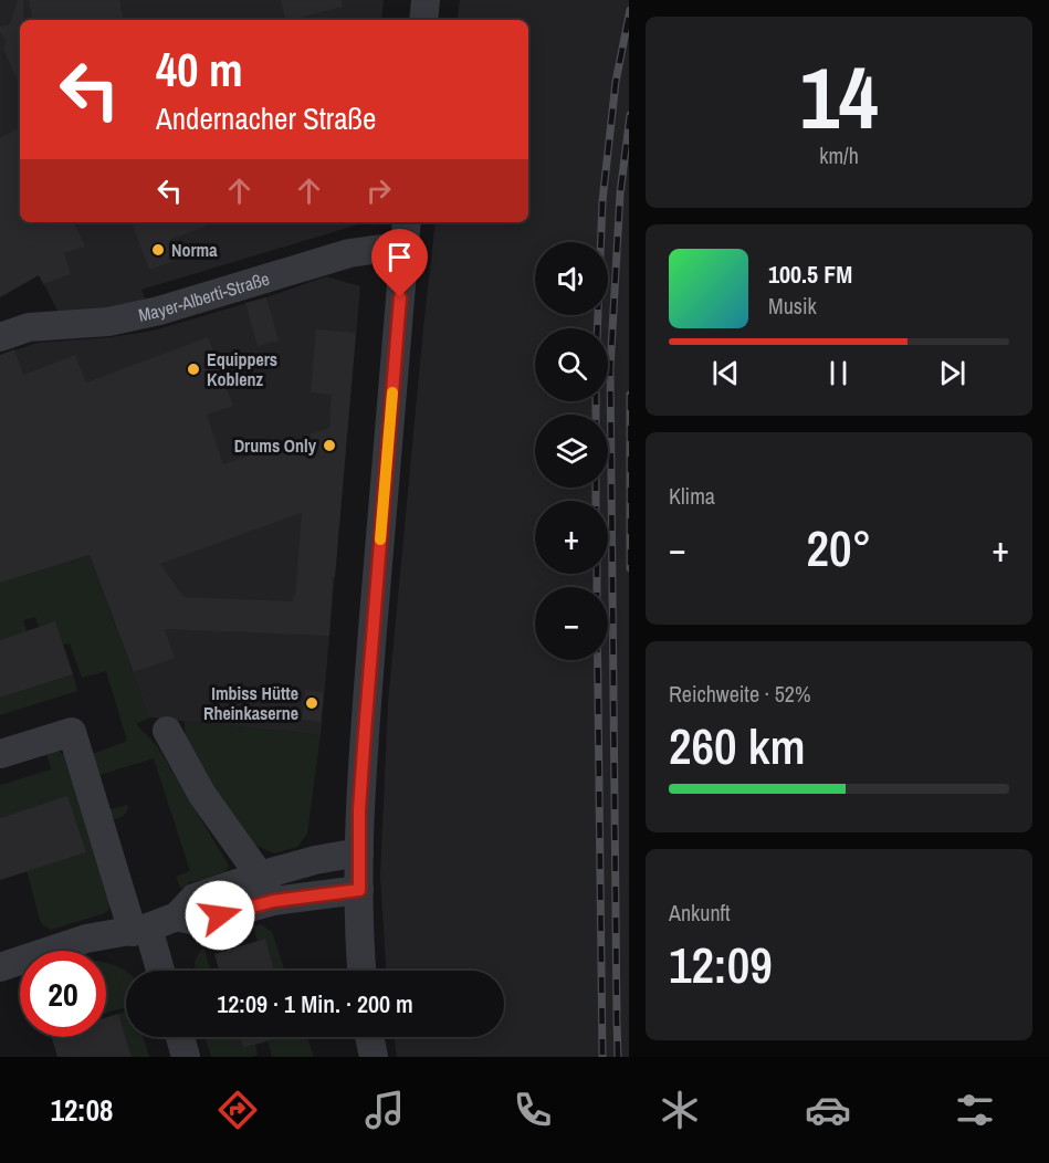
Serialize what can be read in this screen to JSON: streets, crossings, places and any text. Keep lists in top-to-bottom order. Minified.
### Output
{"streets":{"street":["Mayer-Alberti-Straße"]},"places":["Norma","Equippers Koblenz","Drums Only","Imbiss Hütte Rheinkaserne"],"page":{"tile":[["14","km/h"],"Klima",["Reichweite · 52%","260 km"],["Ankunft","12:09"]],"turn":["40 m","Andernacher Straße"],"map_buttons":["+","−"],"song":["100.5 FM","Musik"],"heat":["−","20°","+"],"limit":"20","trip":"12:09 · 1 Min. · 200 m","tabs":"12:08"}}
